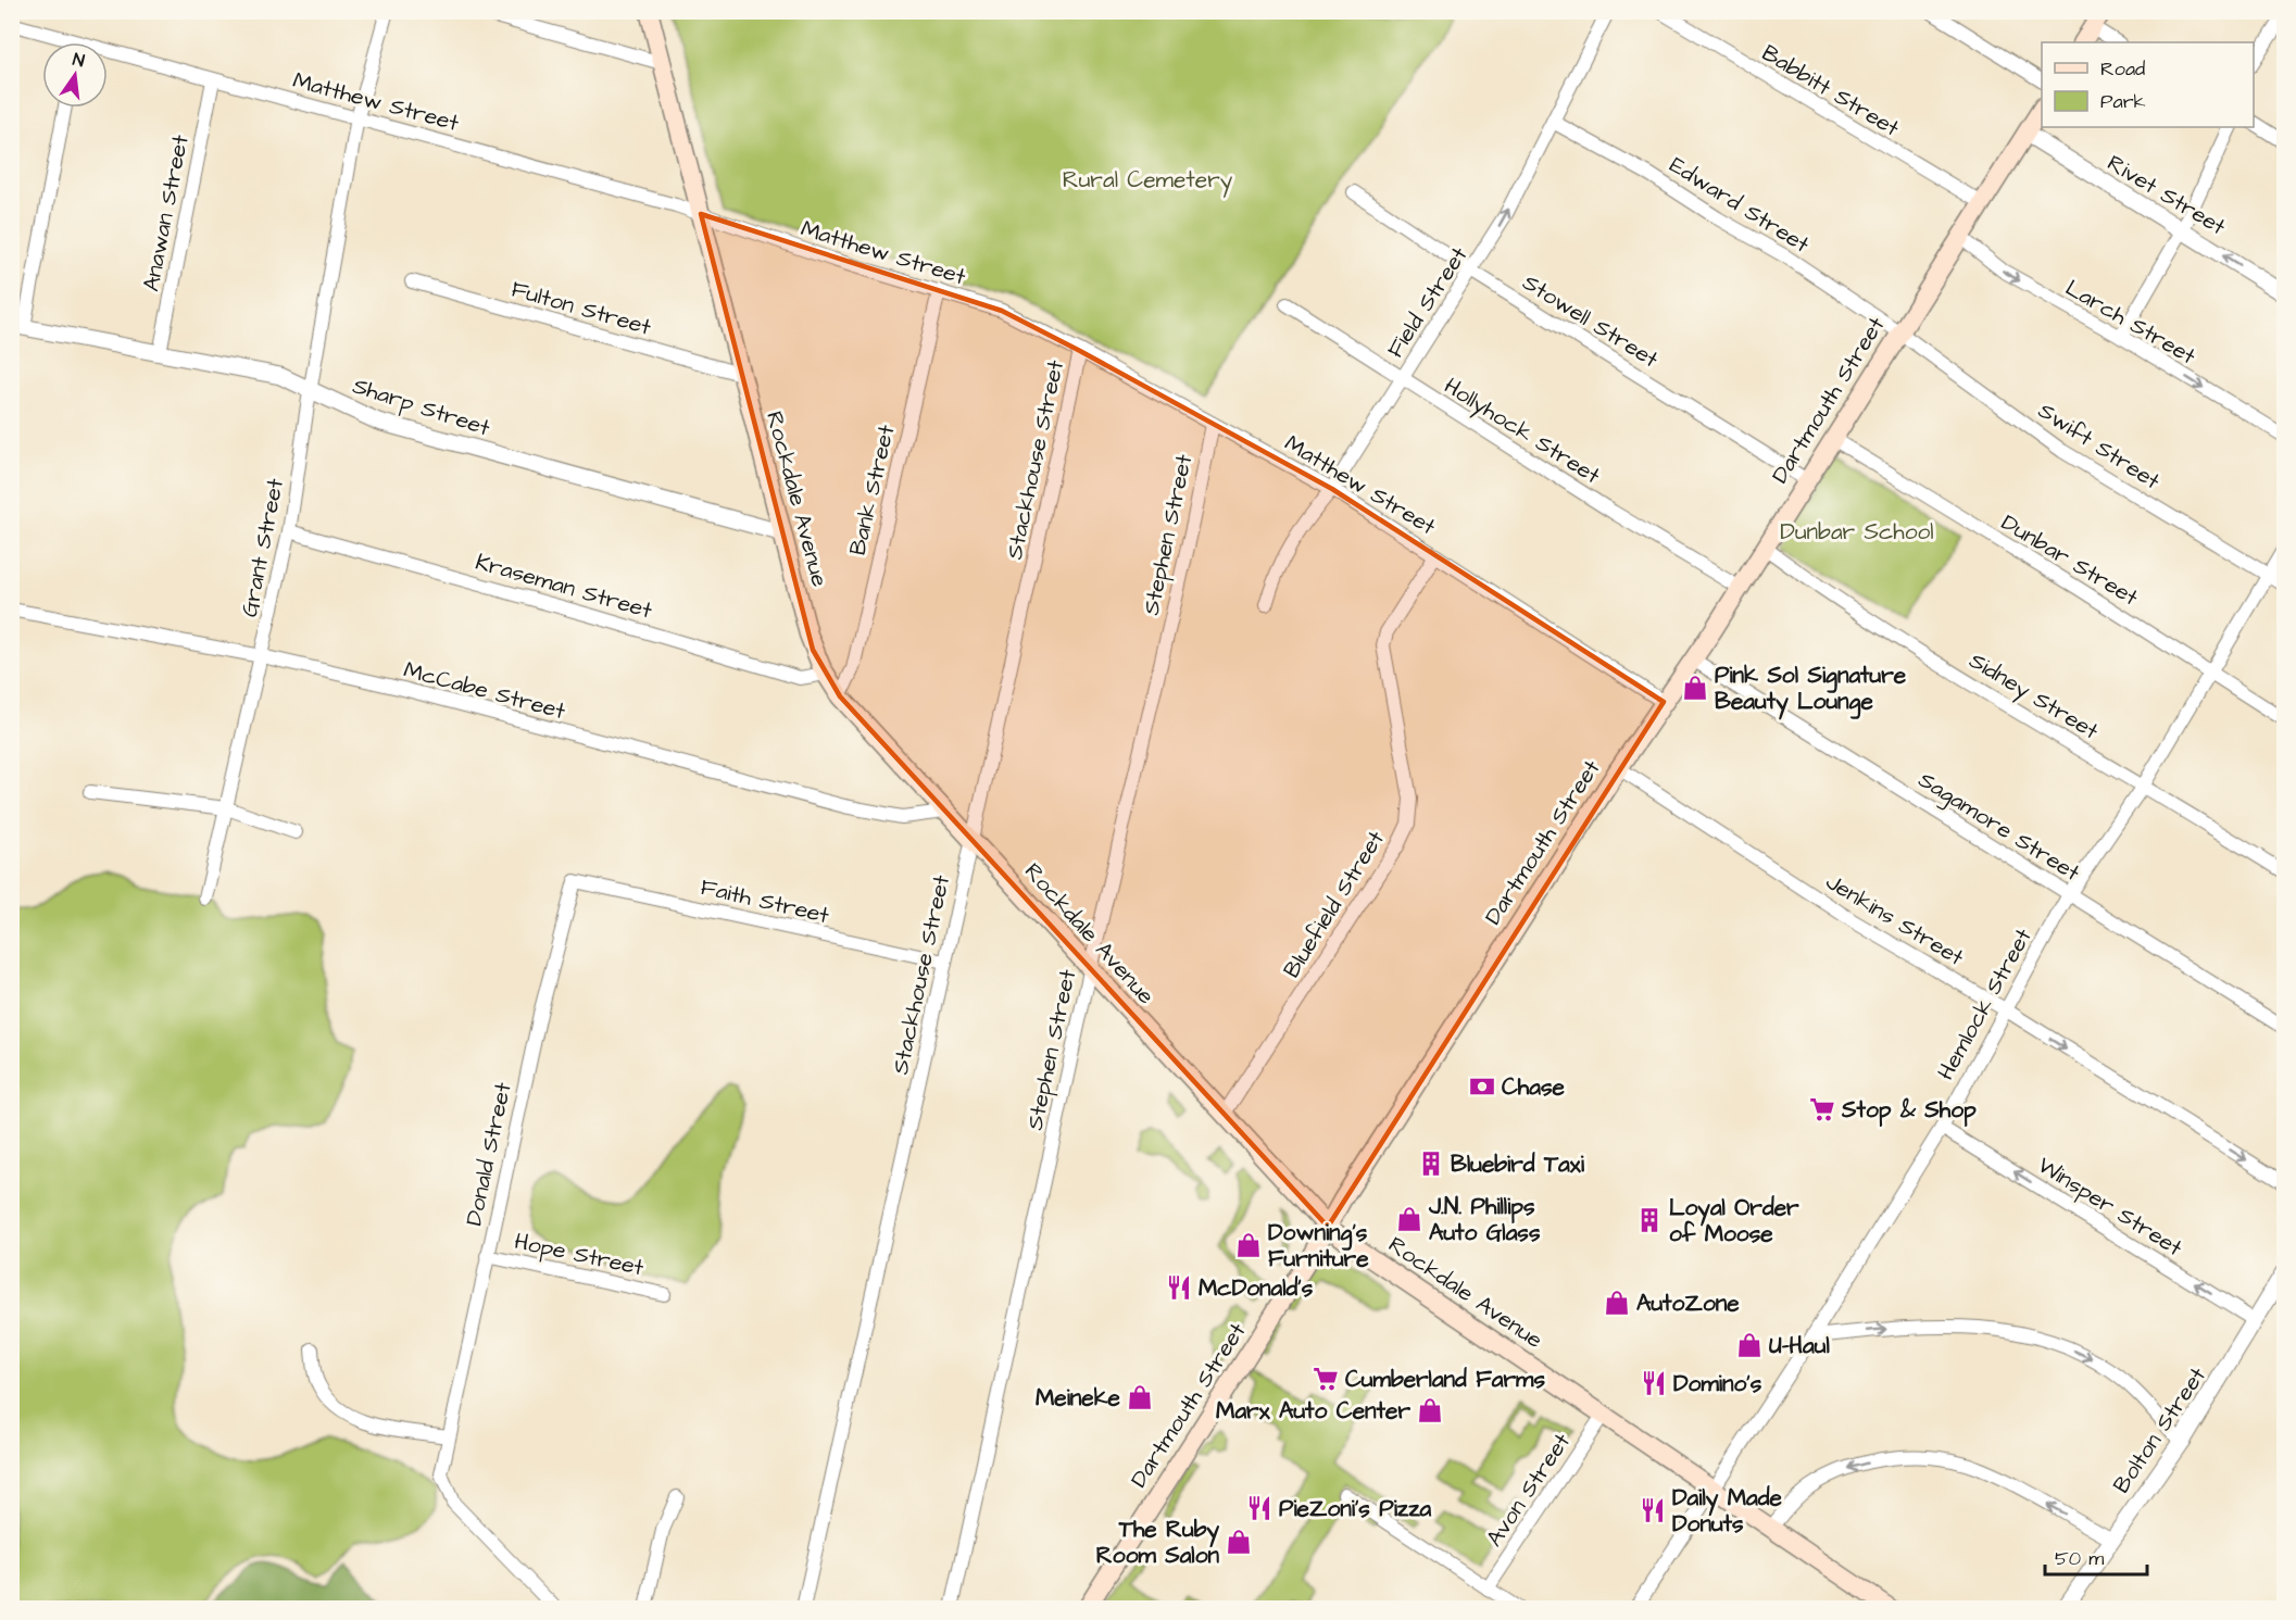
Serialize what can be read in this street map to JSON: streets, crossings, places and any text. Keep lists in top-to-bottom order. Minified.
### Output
{"streets":{"main road":["Dartmouth Street","Rockdale Avenue"],"street":["Babbitt Street","Matthew Street","Rivet Street","Edward Street","Anawan Street","Field Street","Fulton Street","Stowell Street","Larch Street","Sharp Street","Hollyhock Street","Swift Street","Stackhouse Street","Bank Street","Stephen Street","Grant Street","Dunbar Street","Kraseman Street","McCabe Street","Sidney Street","Sagamore Street","Faith Street","Bluefield Street","Jenkins Street","Hemlock Street","Donald Street","Winsper Street","Hope Street","Bolton Street","Avon Street"]},"crossings":[["Babbitt Street","Dartmouth Street"],["Matthew Street","Anawan Street"],["Matthew Street","Field Street"],["Matthew Street","Dartmouth Street"],["Matthew Street","Stackhouse Street"],["Matthew Street","Bank Street"],["Matthew Street","Rockdale Avenue"],["Matthew Street","Stephen Street"],["Matthew Street","Grant Street"],["Matthew Street","Bluefield Street"],["Rivet Street","Dartmouth Street"],["Edward Street","Field Street"],["Edward Street","Dartmouth Street"],["Edward Street","Swift Street"],["Anawan Street","Sharp Street"],["Field Street","Stowell Street"],["Field Street","Hollyhock Street"],["Fulton Street","Rockdale Avenue"],["Stowell Street","Dartmouth Street"],["Larch Street","Dartmouth Street"],["Dartmouth Street","Hollyhock Street"],["Dartmouth Street","Swift Street"],["Dartmouth Street","Rockdale Avenue"],["Dartmouth Street","Dunbar Street"],["Dartmouth Street","Sidney Street"],["Dartmouth Street","Sagamore Street"],["Dartmouth Street","Jenkins Street"],["Sharp Street","Rockdale Avenue"],["Sharp Street","Grant Street"],["Swift Street","Hemlock Street"],["Stackhouse Street","Rockdale Avenue"],["Stackhouse Street","Faith Street"],["Bank Street","Rockdale Avenue"],["Rockdale Avenue","Stephen Street"],["Rockdale Avenue","Kraseman Street"],["Rockdale Avenue","McCabe Street"],["Rockdale Avenue","Bluefield Street"],["Rockdale Avenue","Hemlock Street"],["Rockdale Avenue","Avon Street"],["Grant Street","Kraseman Street"],["Grant Street","McCabe Street"],["Dunbar Street","Hemlock Street"],["Sidney Street","Hemlock Street"],["Sagamore Street","Hemlock Street"],["Faith Street","Donald Street"],["Jenkins Street","Hemlock Street"],["Hemlock Street","Winsper Street"],["Donald Street","Hope Street"],["Winsper Street","Bolton Street"]],"one_way":["Larch Street","Jenkins Street","Winsper Street"],"parks":["Rural Cemetery","Dunbar School"],"places":{"shop":["Pink Sol Signature Beauty Lounge","J.N. Phillips Auto Glass","Downing's Furniture","AutoZone","U-Haul","Meineke","Marx Auto Center","The Ruby Room Salon"],"bank":["Chase"],"supermarket":["Stop & Shop","Cumberland Farms"],"building":["Bluebird Taxi","Loyal Order of Moose"],"restaurant":["McDonald's","Domino's","PieZoni's Pizza","Daily Made Donuts"]},"legend":["Road","Park"],"scale_bar":"50 m","north":"top"}
